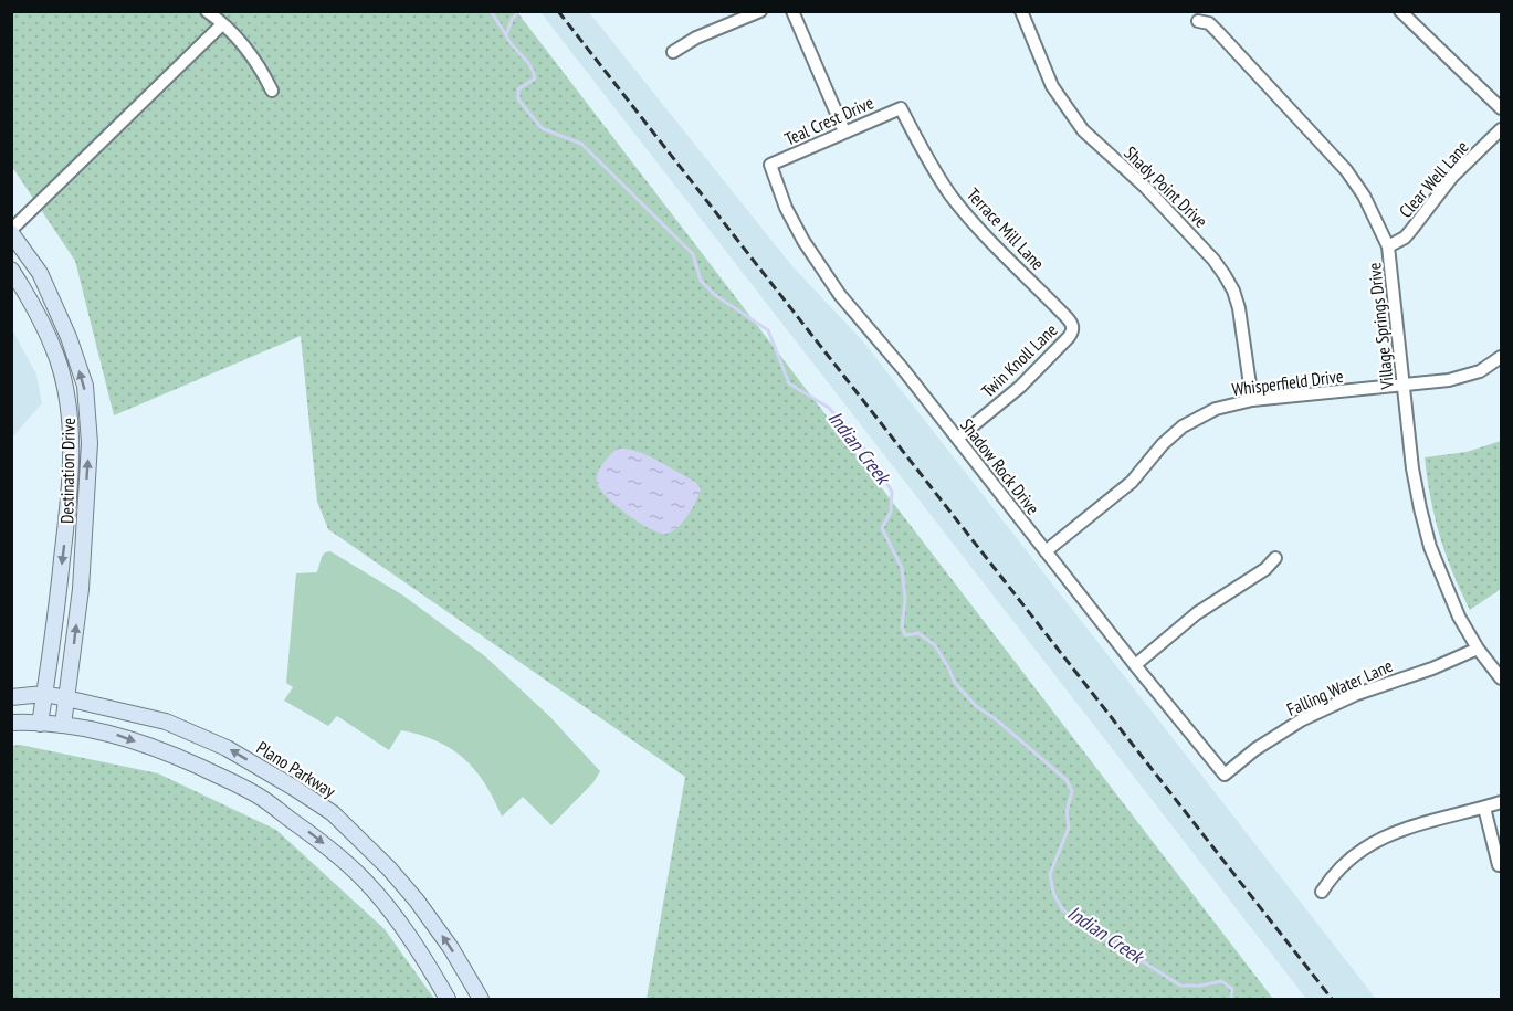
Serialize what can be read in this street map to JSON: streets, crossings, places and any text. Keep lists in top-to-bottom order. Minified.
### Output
{"streets":{"main road":["Destination Drive","Plano Parkway"],"street":["Teal Crest Drive","Clear Well Lane","Shady Point Drive","Terrace Mill Lane","Village Springs Drive","Twin Knoll Lane","Whisperfield Drive","Shadow Rock Drive","Falling Water Lane"]},"crossings":[["Teal Crest Drive","Terrace Mill Lane"],["Teal Crest Drive","Shadow Rock Drive"],["Clear Well Lane","Village Springs Drive"],["Shady Point Drive","Whisperfield Drive"],["Terrace Mill Lane","Twin Knoll Lane"],["Village Springs Drive","Whisperfield Drive"],["Village Springs Drive","Falling Water Lane"],["Twin Knoll Lane","Shadow Rock Drive"],["Whisperfield Drive","Shadow Rock Drive"],["Shadow Rock Drive","Falling Water Lane"],["Destination Drive","Plano Parkway"]],"water":["Indian Creek"]}
